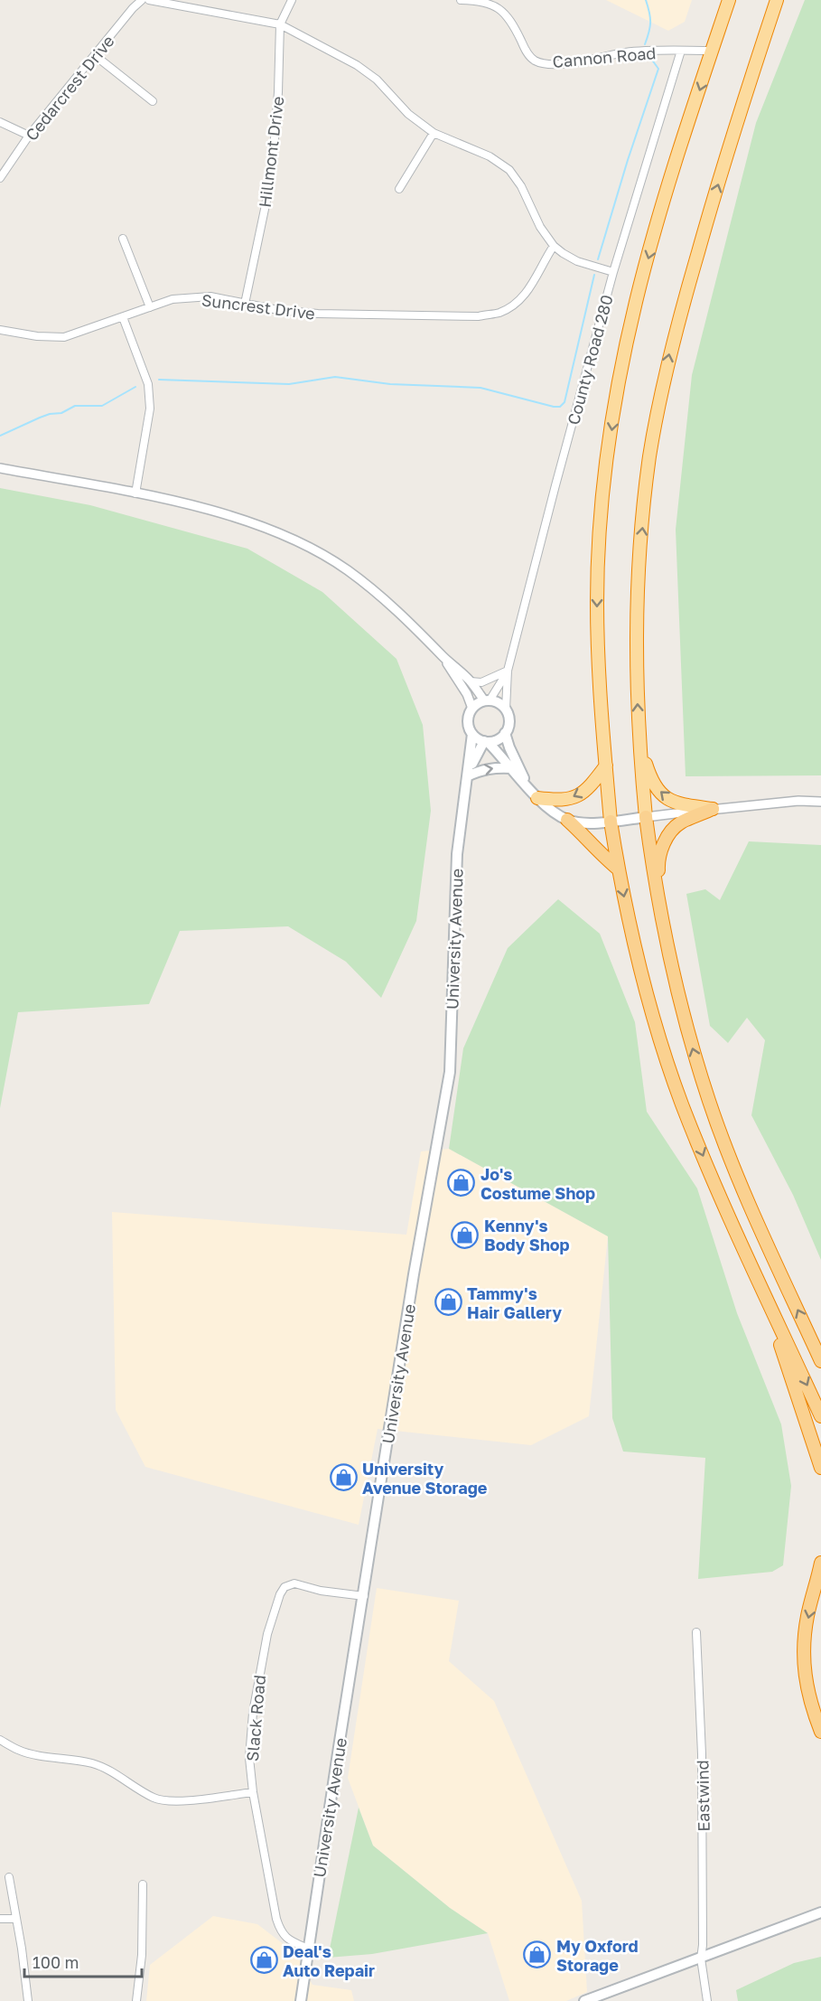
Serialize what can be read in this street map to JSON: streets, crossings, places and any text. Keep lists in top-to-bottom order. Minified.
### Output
{"streets":{"main road":["University Avenue"],"street":["Cannon Road","Cedarcrest Drive","Hillmont Drive","Suncrest Drive","County Road 280","Slack Road","Eastwind"]},"crossings":[["Cannon Road","County Road 280"],["Hillmont Drive","Suncrest Drive"],["University Avenue","Slack Road"]],"places":{"shop":["Jo's Costume Shop","Kenny's Body Shop","Tammy's Hair Gallery","University Avenue Storage","My Oxford Storage","Deal's Auto Repair"]},"scale_bar":"100 m"}
